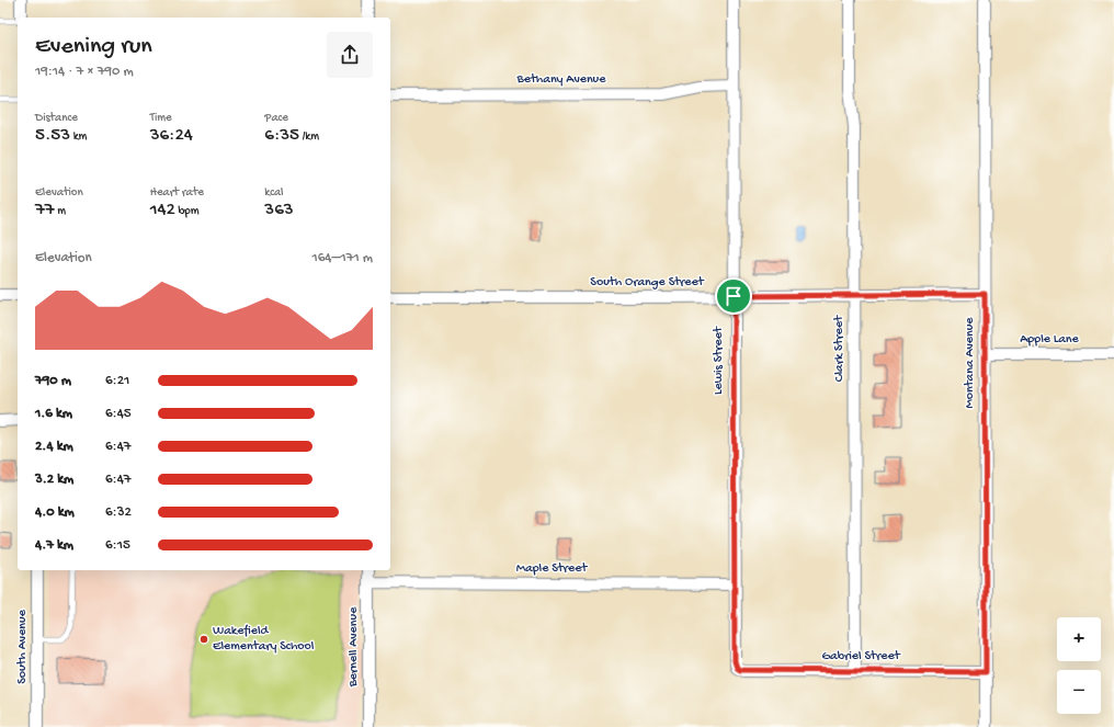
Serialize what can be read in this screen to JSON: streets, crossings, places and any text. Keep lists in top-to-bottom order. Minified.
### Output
{"streets":{"street":["Bethany Avenue","South Orange Street","Apple Lane","Clark Street","Lewis Street","Montana Avenue","Maple Street","South Avenue","Bernell Avenue","Gabriel Street"]},"crossings":[["Bethany Avenue","Lewis Street"],["South Orange Street","Clark Street"],["South Orange Street","Lewis Street"],["South Orange Street","Montana Avenue"],["Apple Lane","Montana Avenue"],["Clark Street","Gabriel Street"],["Lewis Street","Maple Street"],["Lewis Street","Gabriel Street"],["Montana Avenue","Gabriel Street"],["Maple Street","Bernell Avenue"]],"places":["Wakefield Elementary School"],"page":{"heading":["Evening run","19:14 · 7 × 790 m"],"stats":[["Distance","5.53 km"],["Time","36:24"],["Pace","6:35 /km"],["Elevation","77 m"],["Heart rate","142 bpm"],["kcal","363"]],"chart":["Elevation","164–171 m"],"list":[{"name":"790 m","note":"6:21"},{"name":"1.6 km","note":"6:45"},{"name":"2.4 km","note":"6:47"},{"name":"3.2 km","note":"6:47"},{"name":"4.0 km","note":"6:32"},{"name":"4.7 km","note":"6:15"}],"map_buttons":["+","−"]}}
